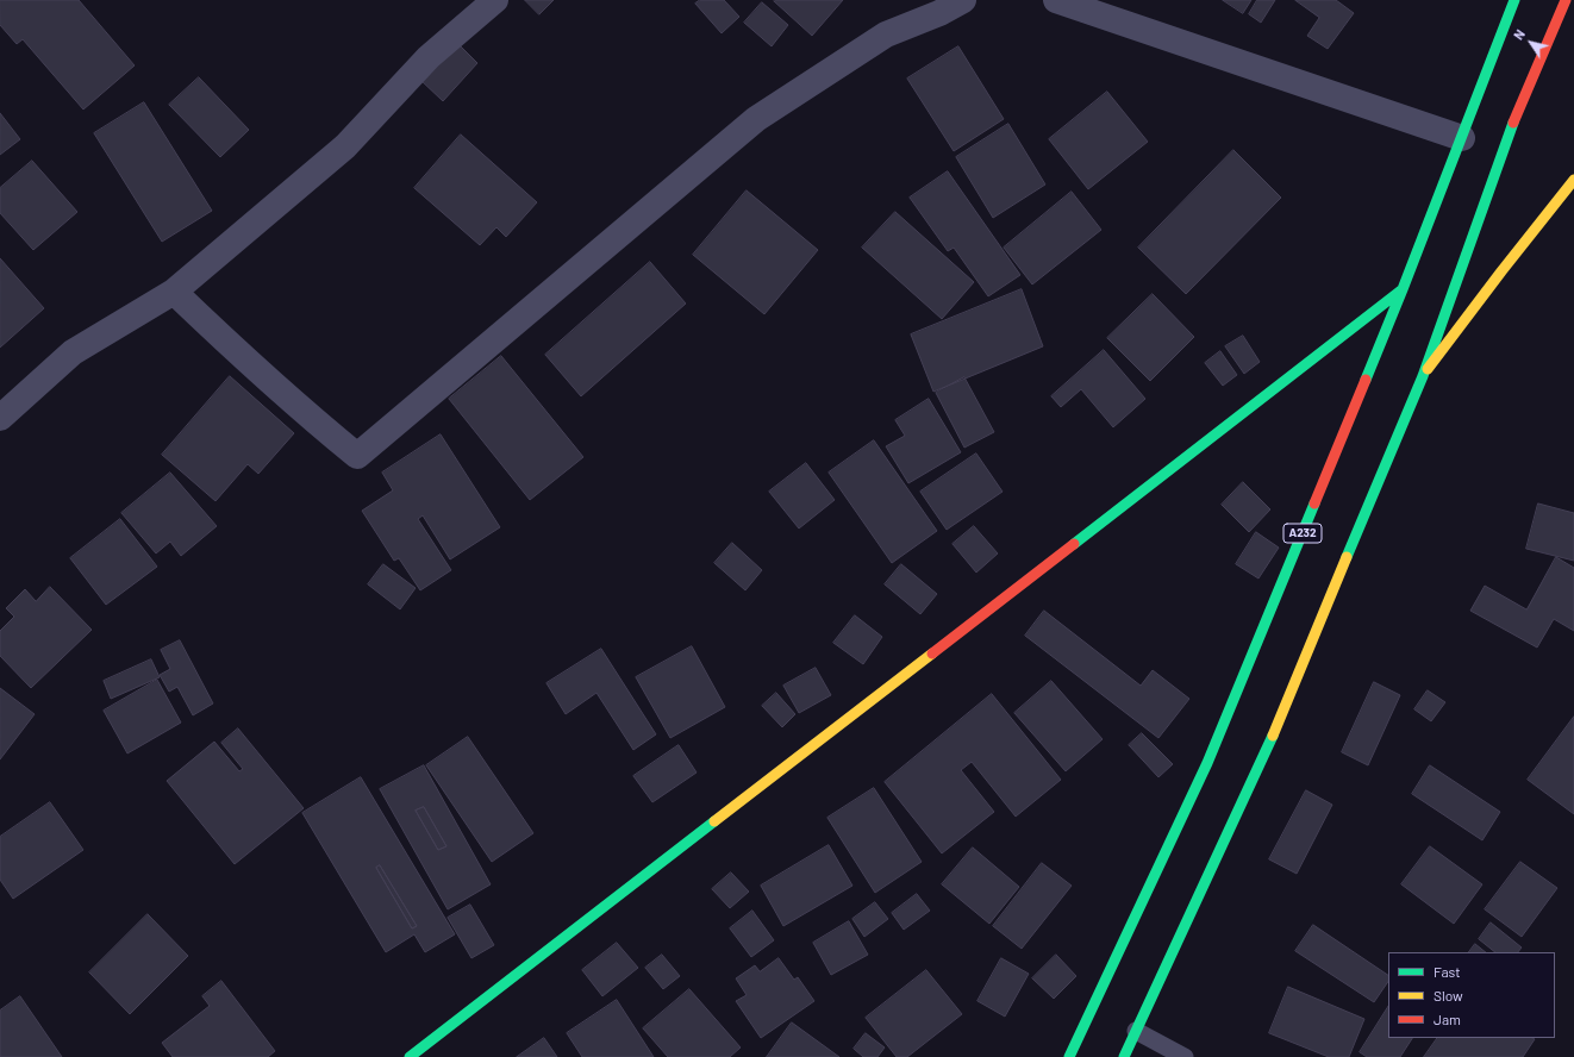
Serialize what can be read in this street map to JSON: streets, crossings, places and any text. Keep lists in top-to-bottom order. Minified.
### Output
{"streets":{"main road":["A232"]},"legend":["Fast","Slow","Jam"],"north":"top left"}
